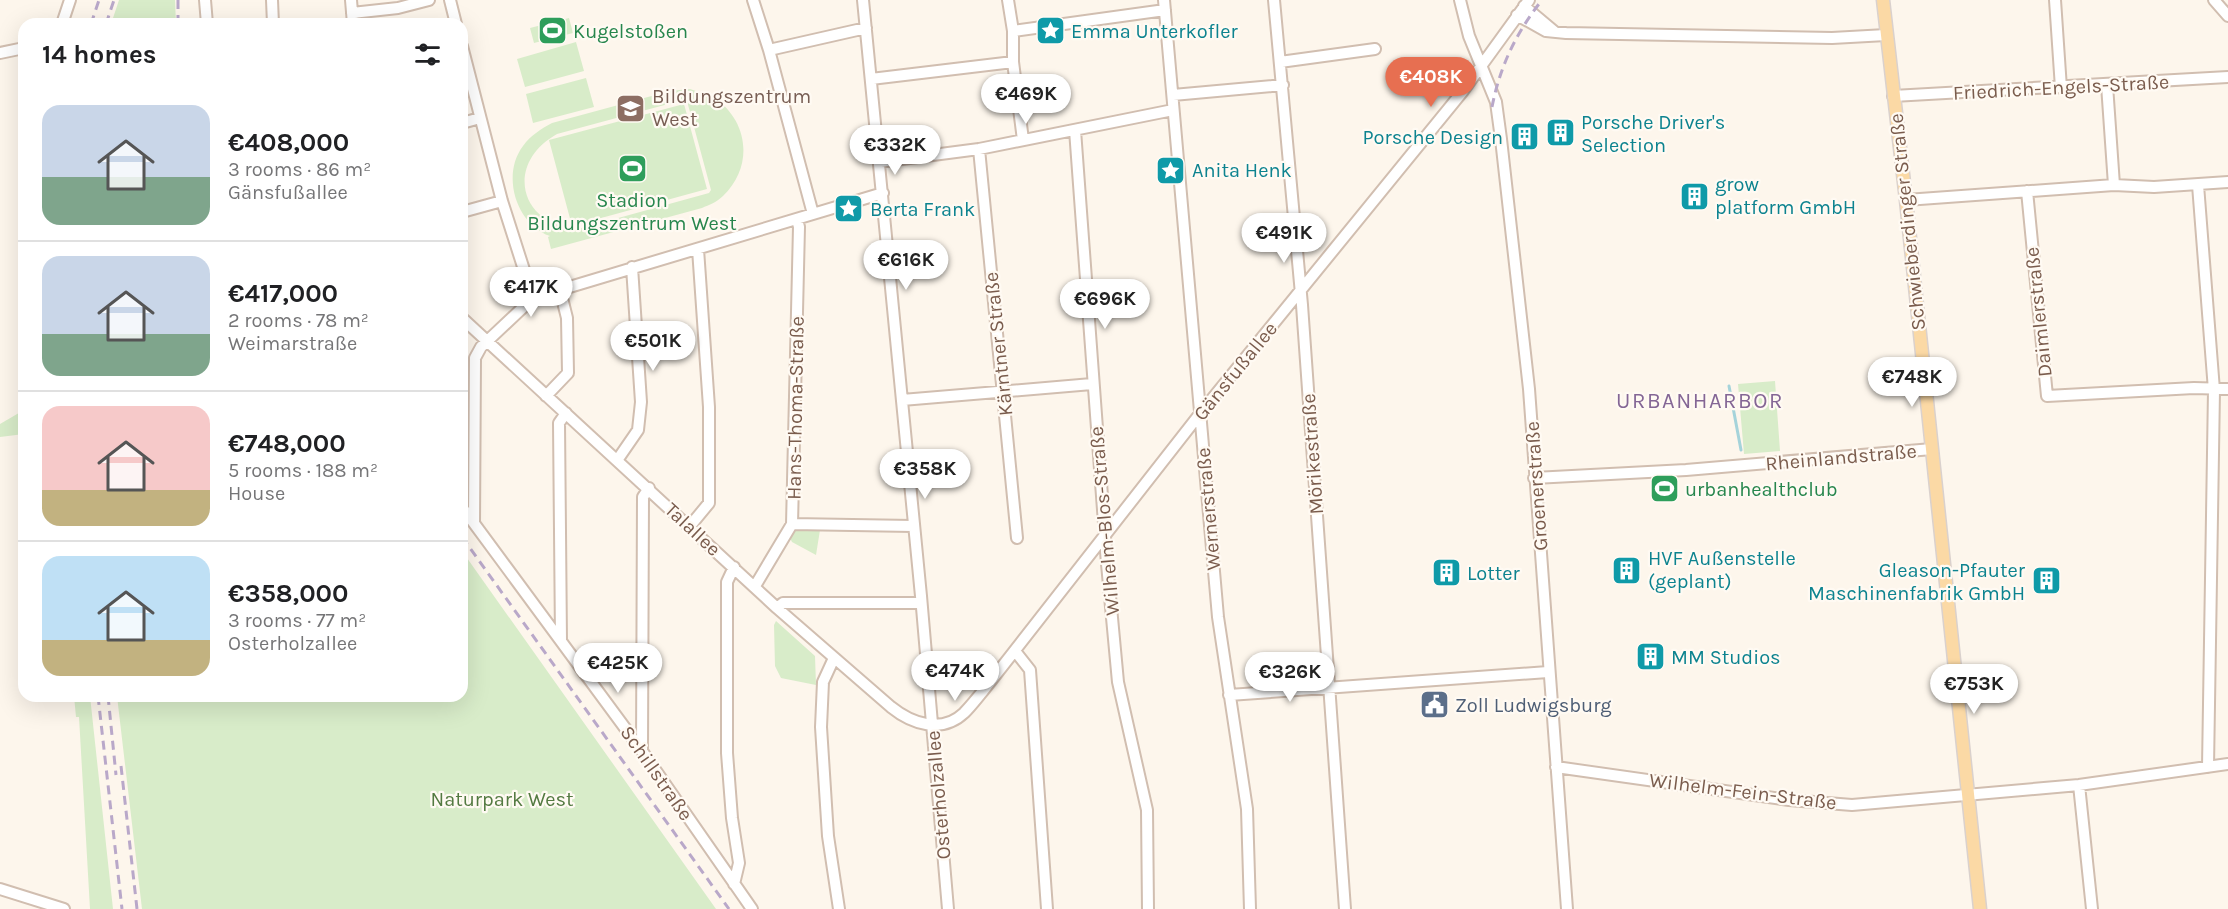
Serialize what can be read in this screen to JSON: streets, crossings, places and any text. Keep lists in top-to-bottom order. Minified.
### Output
{"streets":{"main road":["Schwieberdinger Straße"],"street":["Friedrich-Engels-Straße","Daimlerstraße","Kärntner Straße","Gänsfußallee","Hans-Thoma-Straße","Mörikestraße","Rheinlandstraße","Groenerstraße","Wernerstraße","Wilhelm-Blos-Straße","Talallee","Schillstraße","Wilhelm-Fein-Straße","Osterholzallee"]},"crossings":[["Friedrich-Engels-Straße","Schwieberdinger Straße"],["Schwieberdinger Straße","Rheinlandstraße"],["Schwieberdinger Straße","Wilhelm-Fein-Straße"],["Gänsfußallee","Mörikestraße"],["Gänsfußallee","Groenerstraße"],["Gänsfußallee","Wernerstraße"],["Gänsfußallee","Wilhelm-Blos-Straße"],["Gänsfußallee","Talallee"],["Gänsfußallee","Osterholzallee"],["Hans-Thoma-Straße","Talallee"],["Rheinlandstraße","Groenerstraße"],["Groenerstraße","Wilhelm-Fein-Straße"],["Talallee","Osterholzallee"]],"districts":["URBANHARBOR"],"parks":["Naturpark West"],"places":{"sports":["Kugelstoßen","Stadion Bildungszentrum West","urbanhealthclub"],"place":["Emma Unterkofler","Anita Henk","Berta Frank"],"school or university":["Bildungszentrum West"],"building":["Porsche Driver's Selection","Porsche Design","grow platform GmbH","HVF Außenstelle (geplant)","Lotter","Gleason-Pfauter Maschinenfabrik GmbH","MM Studios"],"public building":["Zoll Ludwigsburg"]},"page":{"heading":"14 homes","price":["€408K","€469K","€332K","€491K","€616K","€417K","€696K","€501K","€748K","€358K","€425K","€474K","€326K","€753K"],"list":[{"name":"€408,000","note":"3 rooms · 86 m² · Gänsfußallee"},{"name":"€417,000","note":"2 rooms · 78 m² · Weimarstraße"},{"name":"€748,000","note":"5 rooms · 188 m² · House"},{"name":"€358,000","note":"3 rooms · 77 m² · Osterholzallee"}]}}
